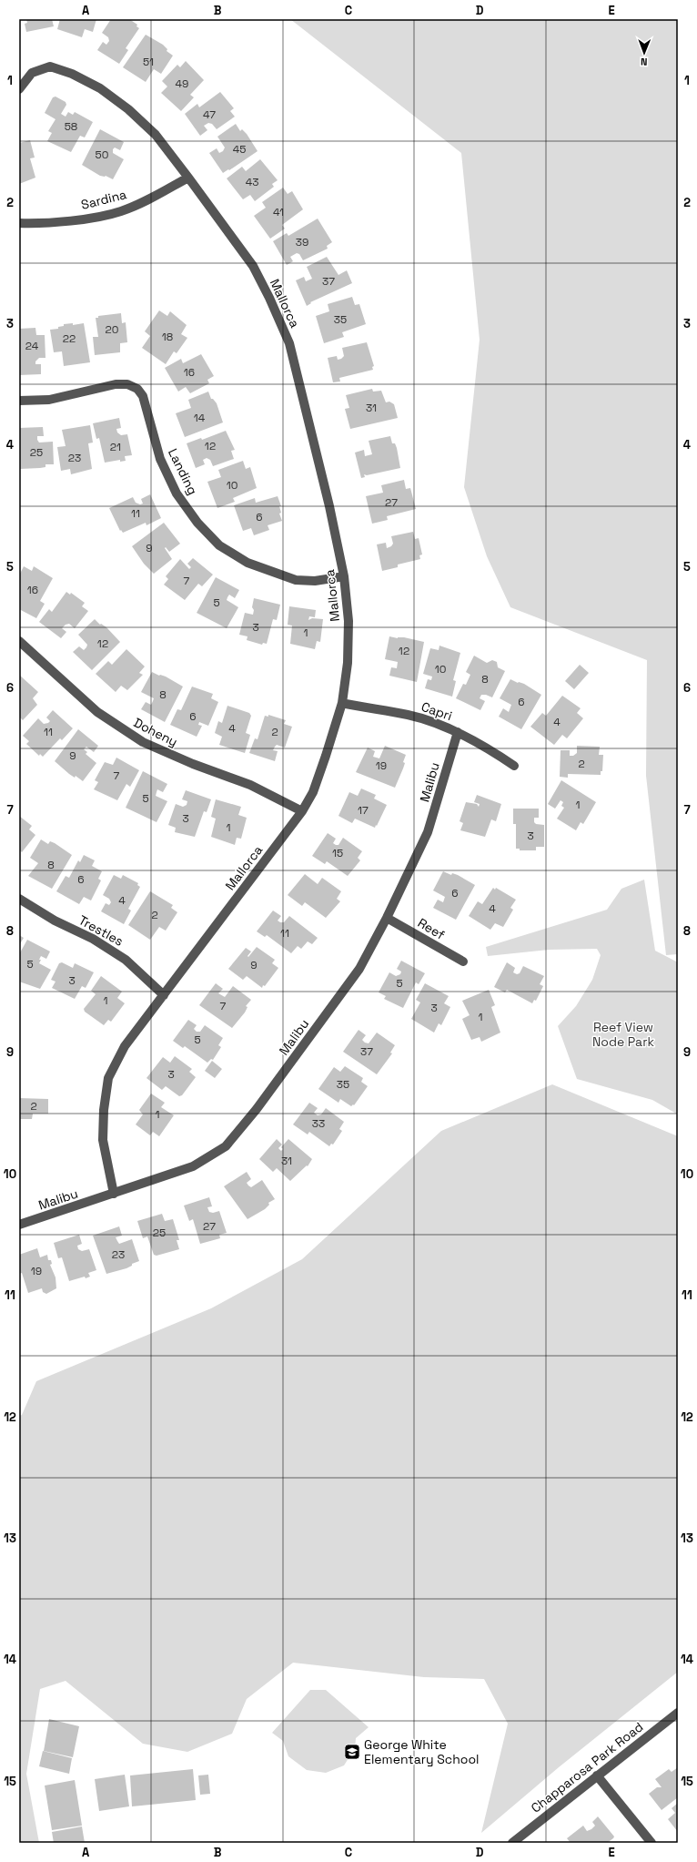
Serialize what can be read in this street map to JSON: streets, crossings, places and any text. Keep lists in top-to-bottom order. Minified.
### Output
{"streets":{"street":["Sardina","Mallorca","Landing","Capri","Doheny","Malibu","Reef","Trestles","Chapparosa Park Road"]},"crossings":[["Sardina","Mallorca"],["Mallorca","Landing"],["Mallorca","Capri"],["Mallorca","Doheny"],["Mallorca","Malibu"],["Mallorca","Trestles"],["Capri","Malibu"],["Malibu","Reef"]],"parks":["Reef View Node Park"],"places":{"school or university":["George White Elementary School"]},"house_numbers":["51","49","47","58","45","50","43","41","39","37","35","20","18","22","24","16","31","14","12","21","25","23","10","27","11","6","9","7","16","5","3","1","12","12","10","8","8","6","6","4","4","11","2","9","2","19","7","5","1","17","3","1","3","15","8","6","6","4","4","2","11","5","9","3","5","1","7","3","1","5","37","3","35","2","1","33","31","27","25","23","19"],"north":"bottom","grid":{"columns":["A","B","C","D","E"],"rows":["1","2","3","4","5","6","7","8","9","10","11","12","13","14","15"]}}
